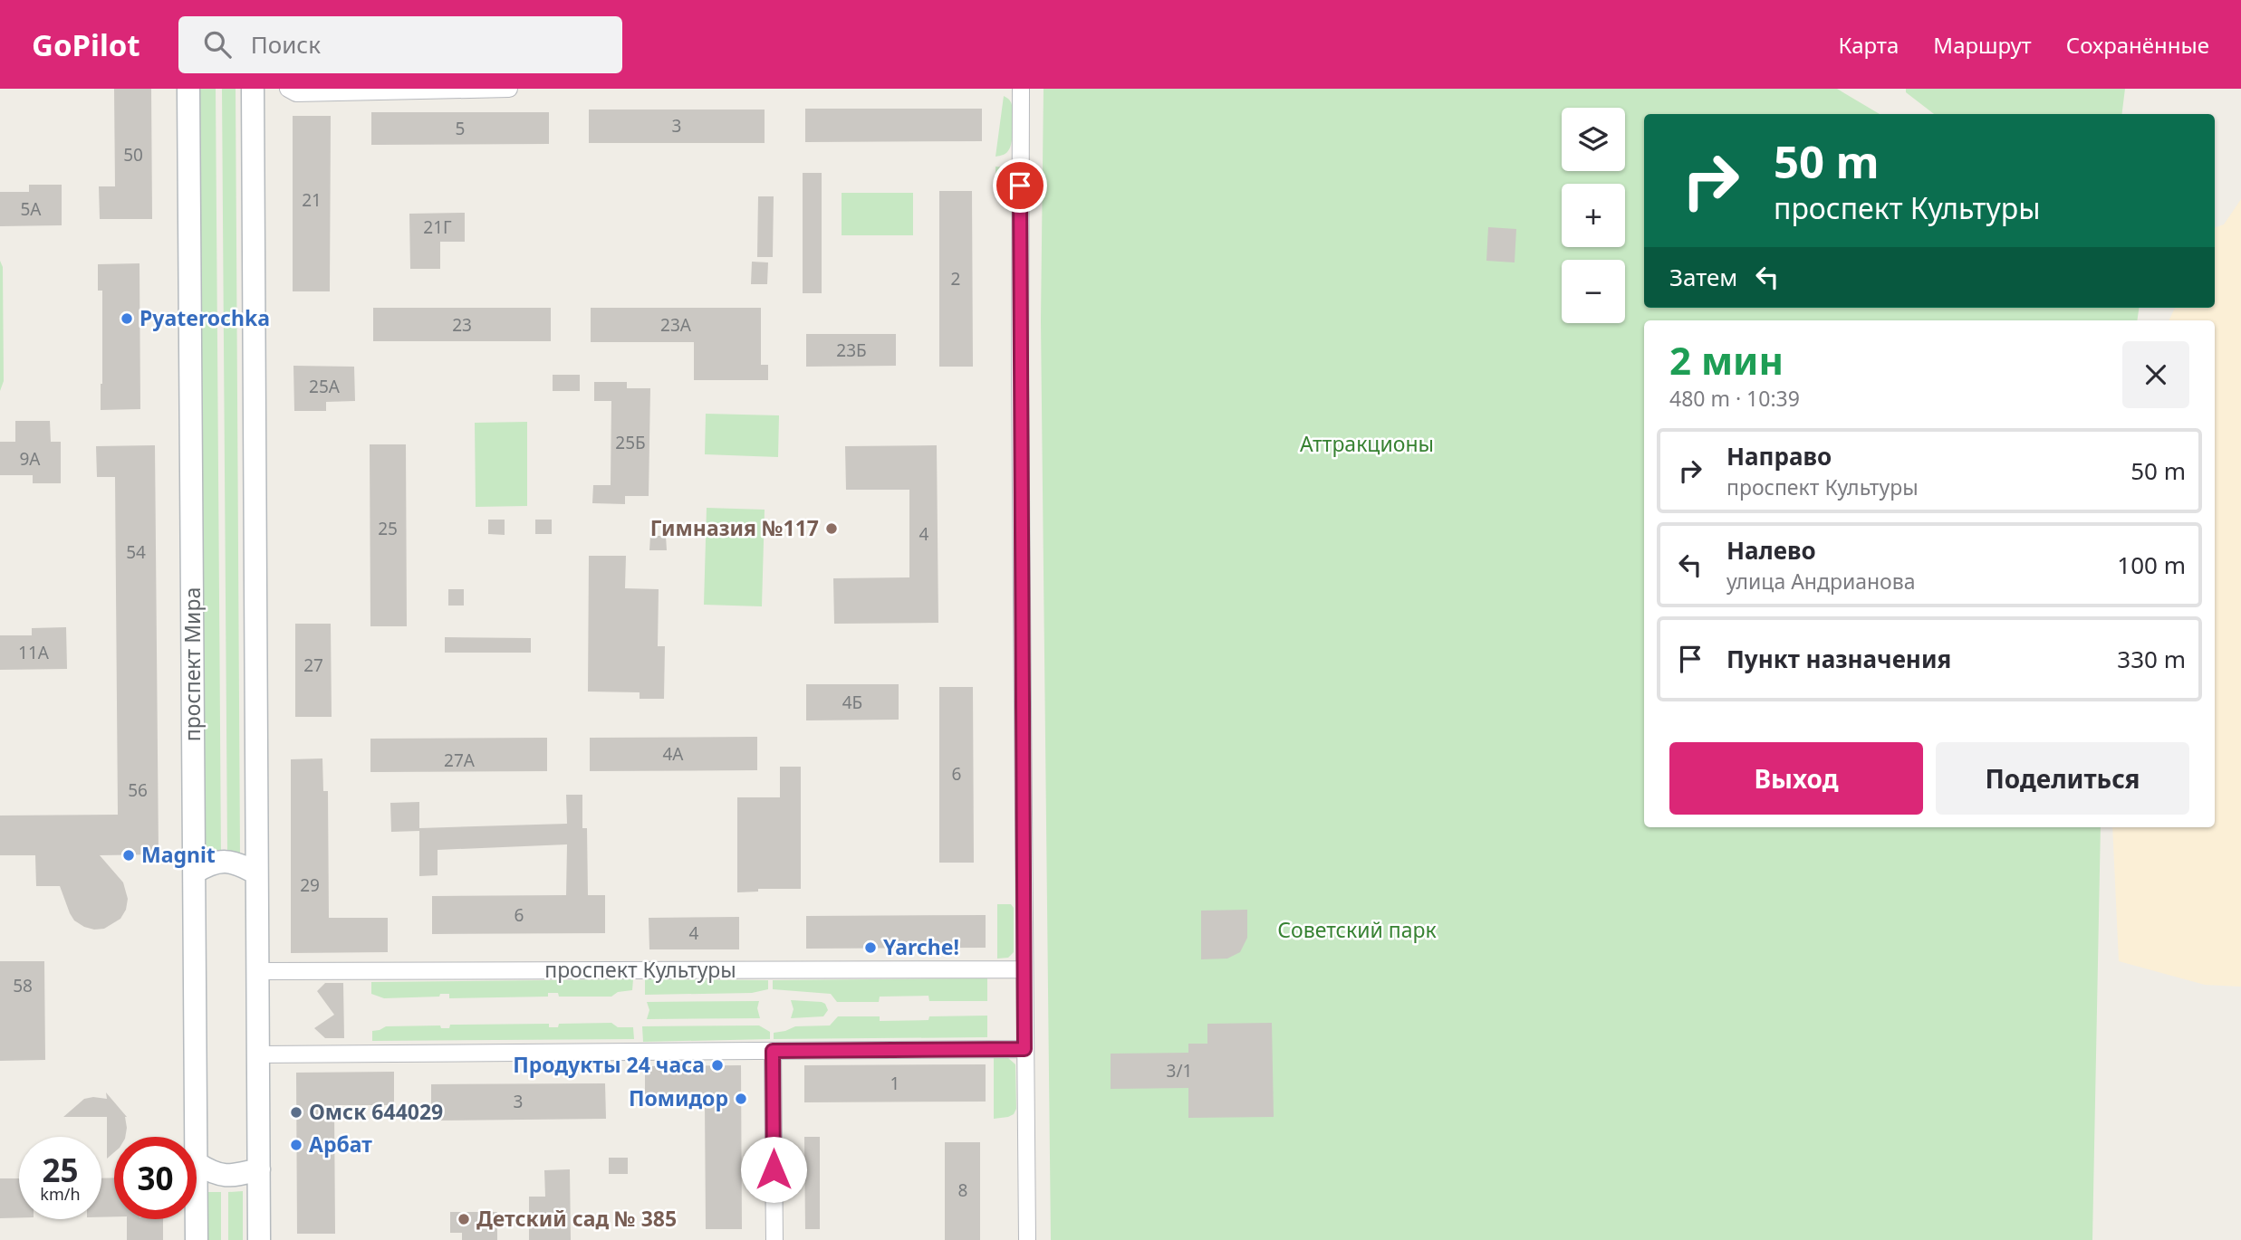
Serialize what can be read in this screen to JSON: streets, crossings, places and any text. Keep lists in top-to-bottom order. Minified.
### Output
{"streets":{"main road":["проспект Мира"],"street":["проспект Культуры"]},"parks":["Аттракционы","Советский парк"],"places":["Pyaterochka","Гимназия №117","Magnit","Yarche!","Продукты 24 часа","Помидор","Омск 644029","Арбат","Детский сад № 385"],"house_numbers":["3","5","50","21","5А","21Г","2","23","23А","23Б","25А","25Б","9А","25","4","54","11А","27","4Б","4А","27А","6","56","29","6","4","58","3/1","1","3","8"],"page":{"header":"GoPilot","search":"Поиск","nav":["Карта","Маршрут","Сохранённые"],"map_buttons":["+","−"],"turn":["50 m","проспект Культуры"],"then":"Затем","heading":["2 мин","480 m · 10:39"],"list":[{"name":"Направо","note":"проспект Культуры","value":"50 m"},{"name":"Налево","note":"улица Андрианова","value":"100 m"},{"name":"Пункт назначения","value":"330 m"}],"buttons":["Выход","Поделиться"],"speed":"25 km/h","limit":"30"}}
